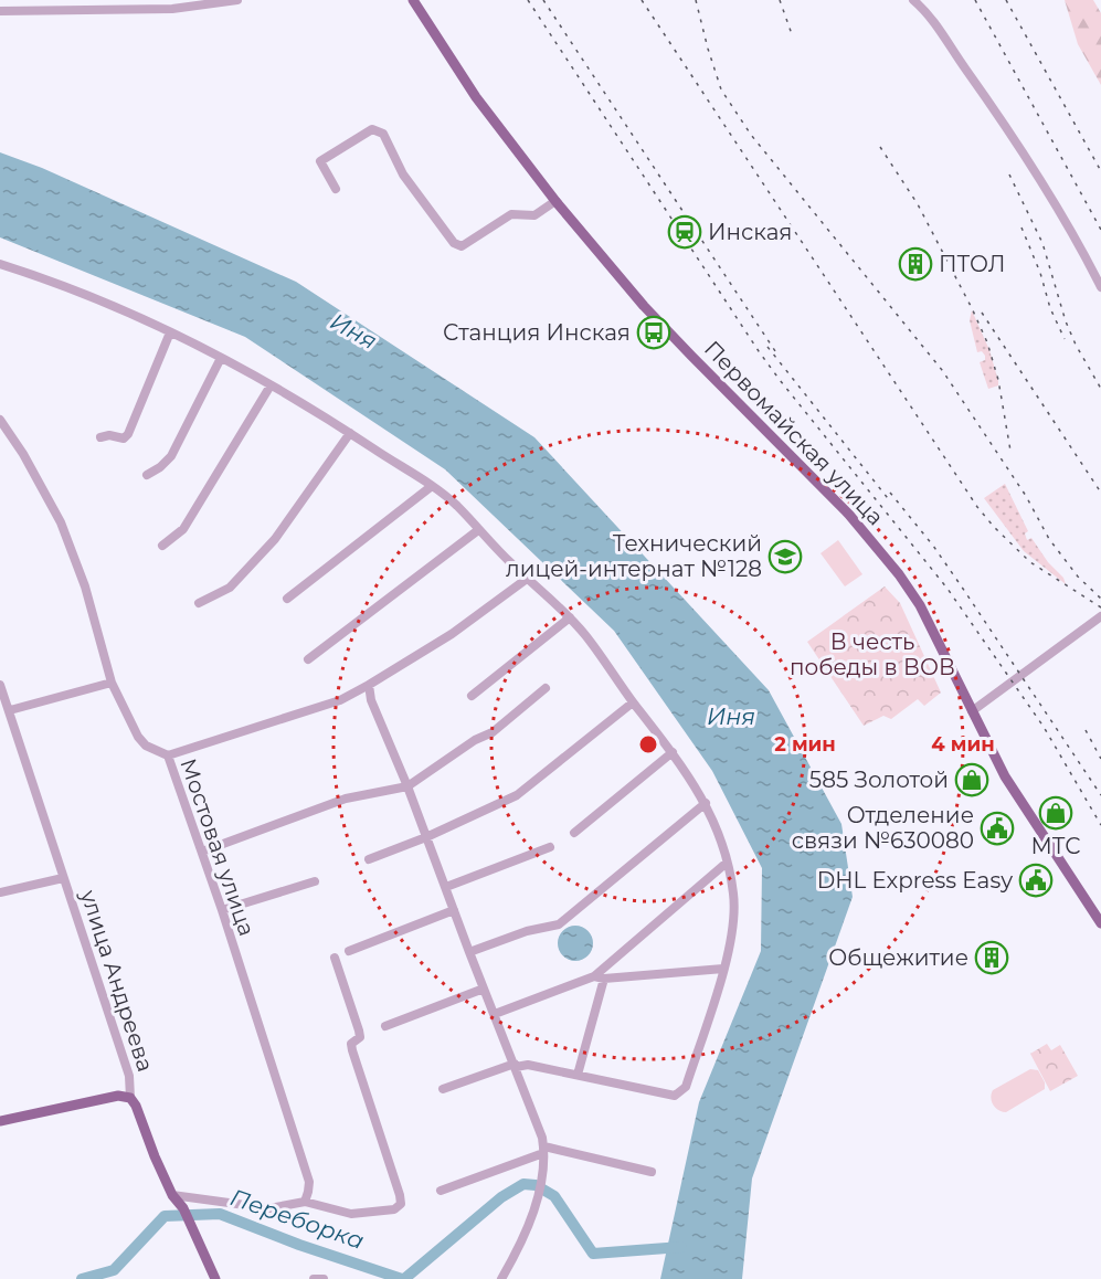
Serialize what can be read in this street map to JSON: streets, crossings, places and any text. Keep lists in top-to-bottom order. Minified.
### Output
{"streets":{"main road":["Первомайская улица","улица Андреева"],"street":["Мостовая улица"]},"water":["Иня","Переборка"],"parks":["В честь победы в ВОВ"],"places":{"station":["Инская"],"building":["ПТОЛ","Общежитие"],"bus stop":["Станция Инская"],"school or university":["Технический лицей-интернат №128"],"shop":["585 Золотой","МТС"],"public building":["Отделение связи №630080","DHL Express Easy"]},"rings":["2 мин","4 мин"]}
